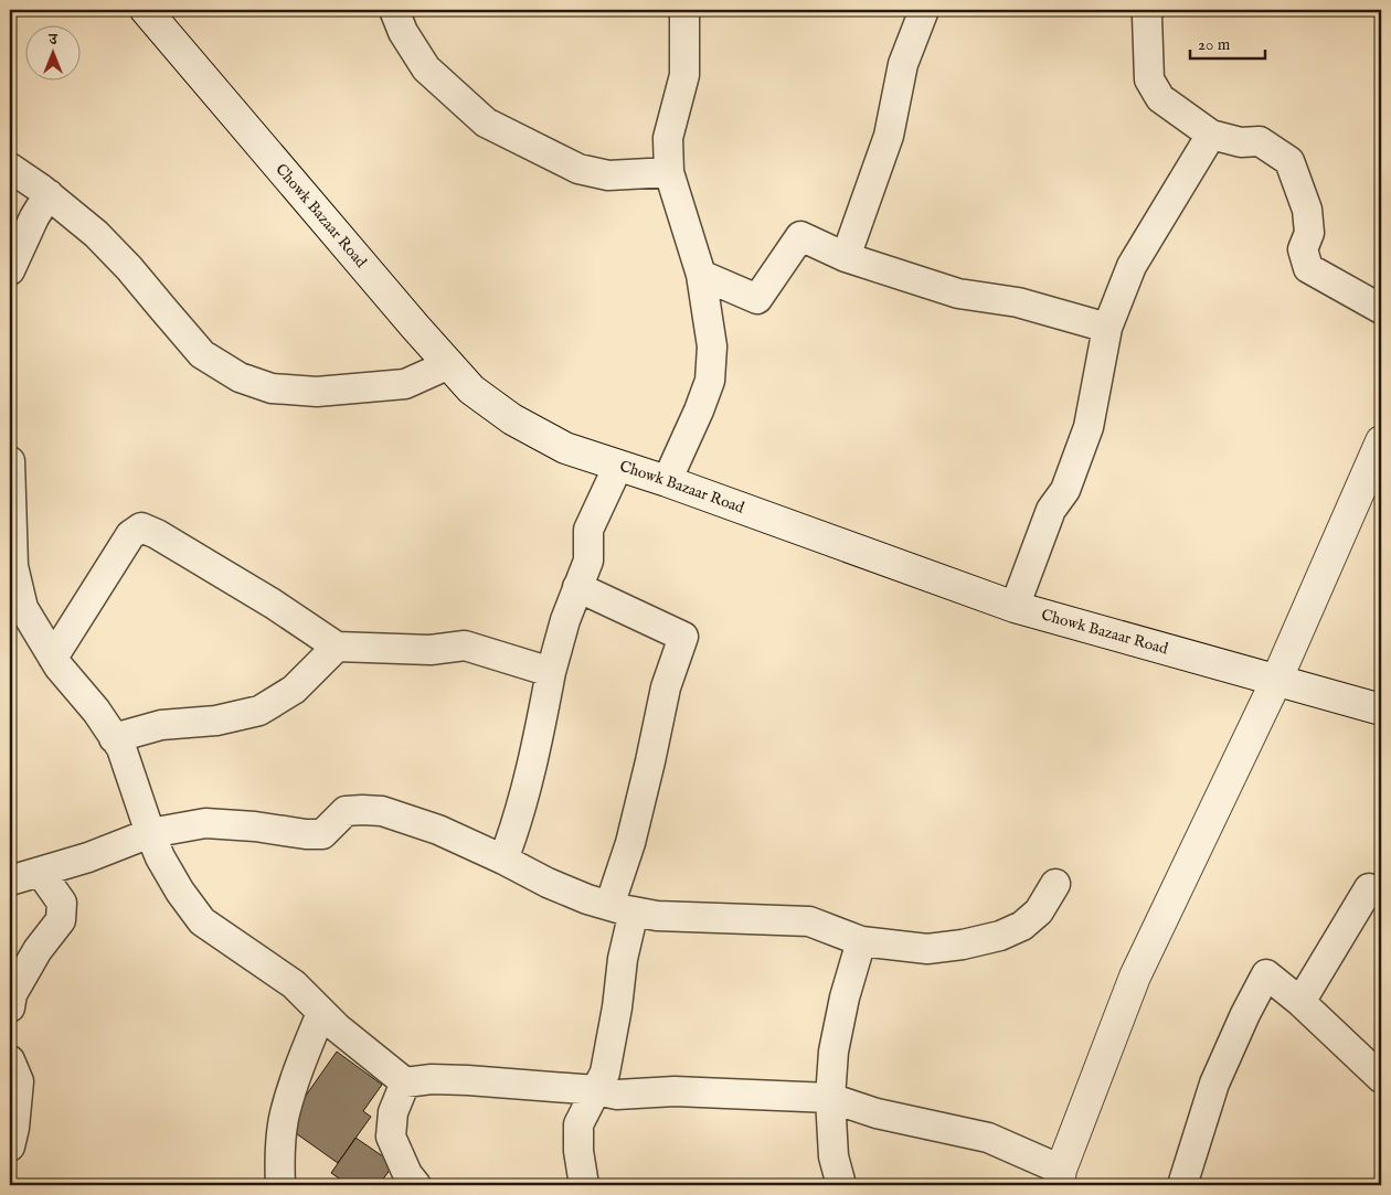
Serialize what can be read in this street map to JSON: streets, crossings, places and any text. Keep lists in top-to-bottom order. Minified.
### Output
{"streets":{"main road":["Chowk Bazaar Road"]},"scale_bar":"20 m","north":"top"}
